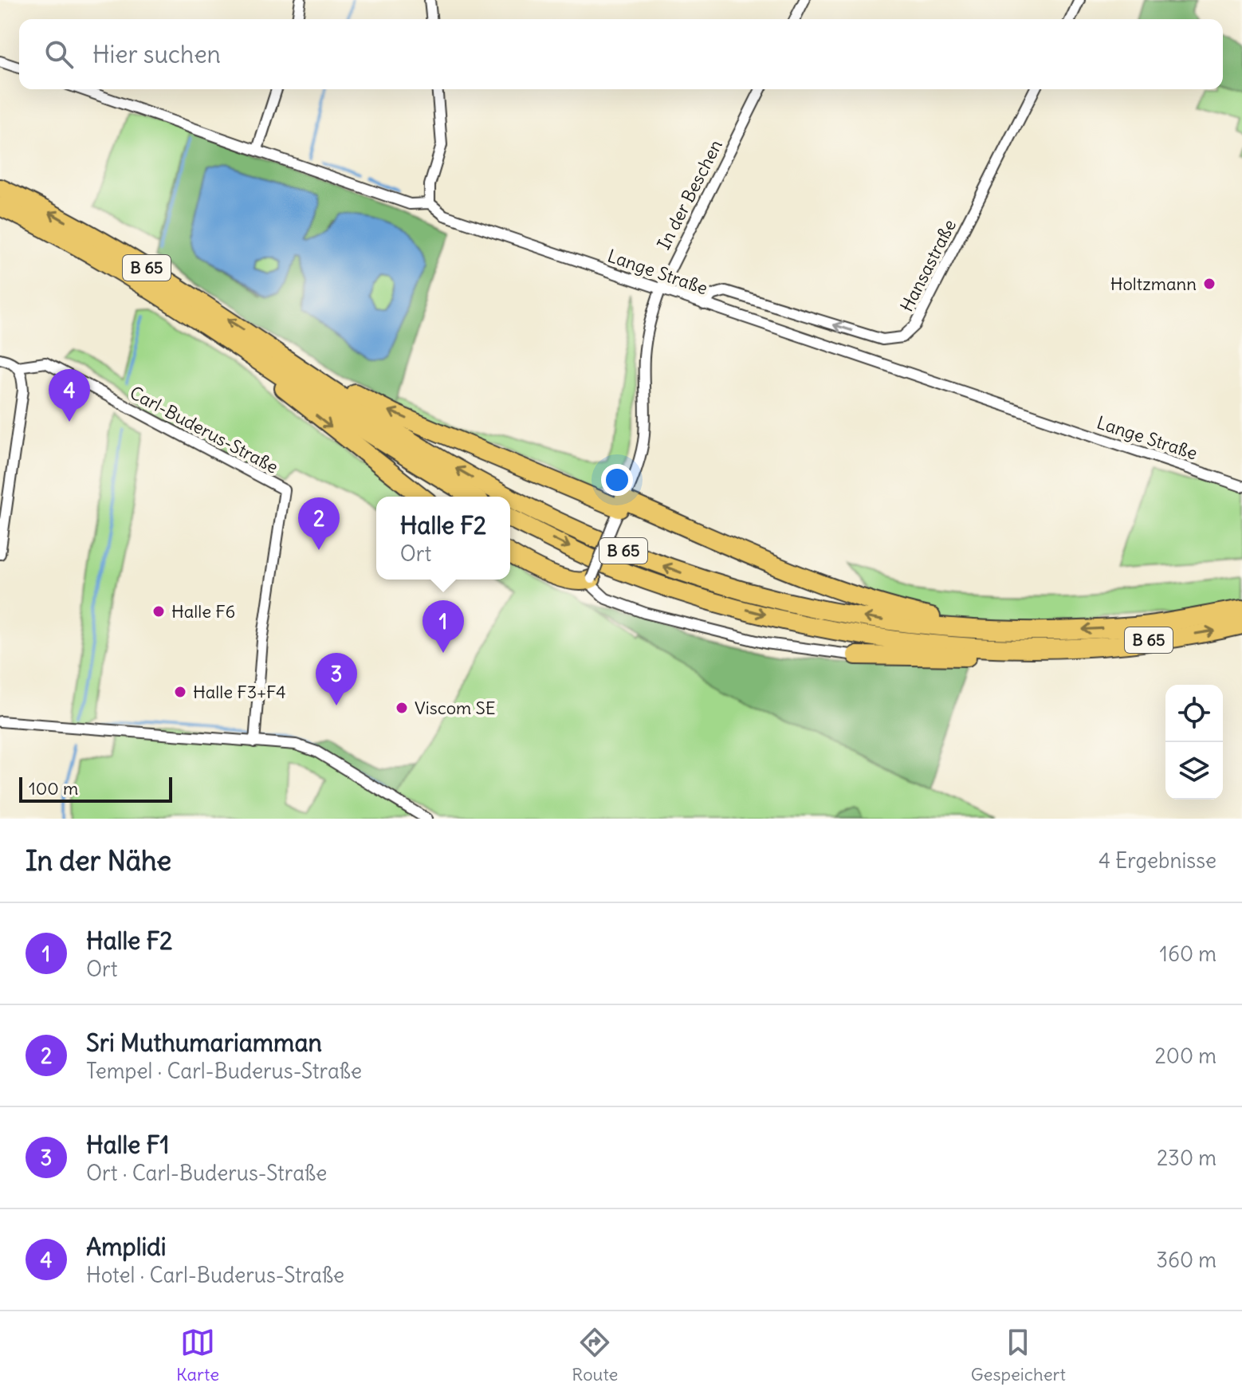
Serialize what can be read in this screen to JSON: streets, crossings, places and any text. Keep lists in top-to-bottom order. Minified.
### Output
{"streets":{"highway":["B 65"],"street":["In der Beschen","Hansastraße","Lange Straße","Carl-Buderus-Straße"]},"crossings":[["In der Beschen","Lange Straße"],["Hansastraße","Lange Straße"]],"one_way":["Hansastraße"],"places":["Holtzmann","Halle F6","Halle F3+F4","Viscom SE"],"scale_bar":"100 m","page":{"search":"Hier suchen","pins":["4","2","1","3"],"popup":["Halle F2","Ort"],"scale":"100 m","heading":["In der Nähe","4 Ergebnisse"],"list":[{"mark":"1","name":"Halle F2","note":"Ort","value":"160 m"},{"mark":"2","name":"Sri Muthumariamman","note":"Tempel · Carl-Buderus-Straße","value":"200 m"},{"mark":"3","name":"Halle F1","note":"Ort · Carl-Buderus-Straße","value":"230 m"},{"mark":"4","name":"Amplidi","note":"Hotel · Carl-Buderus-Straße","value":"360 m"}],"nav":["Karte","Route","Gespeichert"]}}
